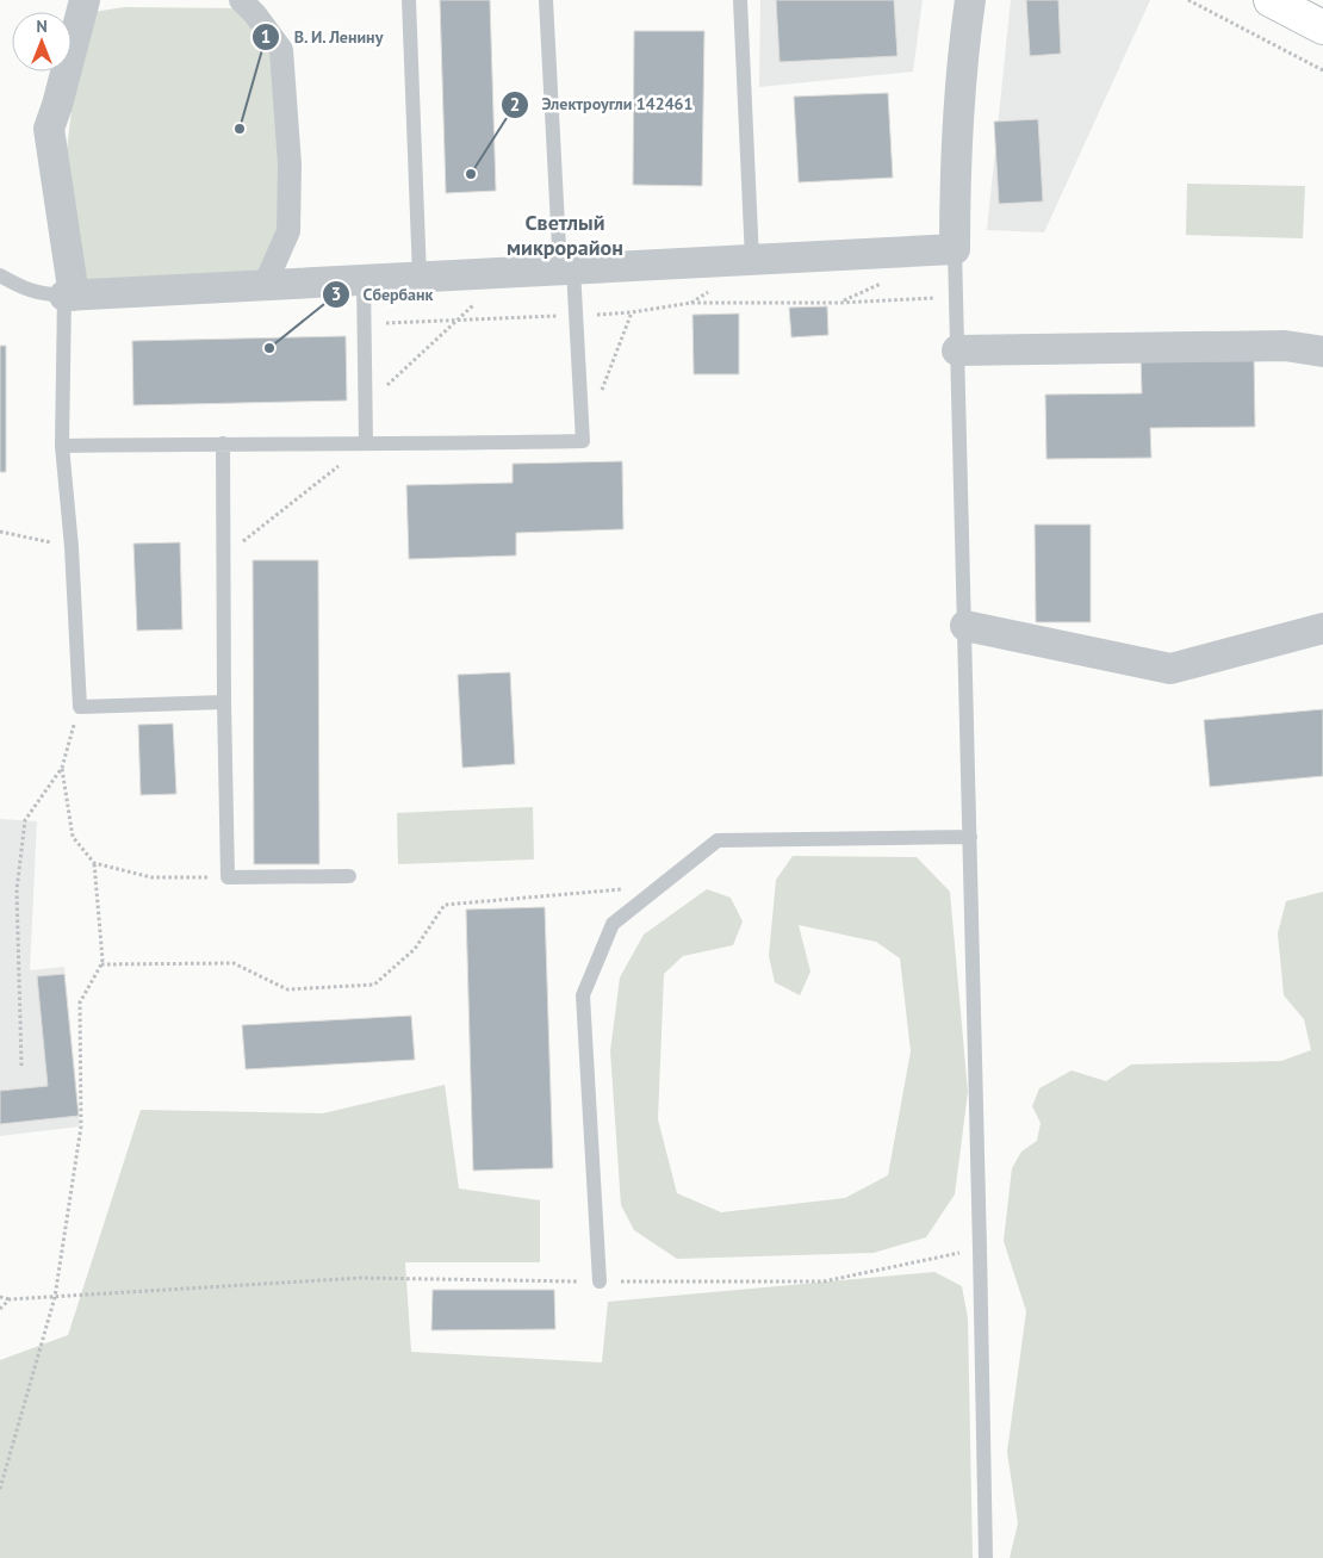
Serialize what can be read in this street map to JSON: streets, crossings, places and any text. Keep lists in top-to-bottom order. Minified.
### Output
{"districts":["Светлый микрорайон"],"places":["В. И. Ленину","Электроугли 142461","Сбербанк"],"north":"top"}
